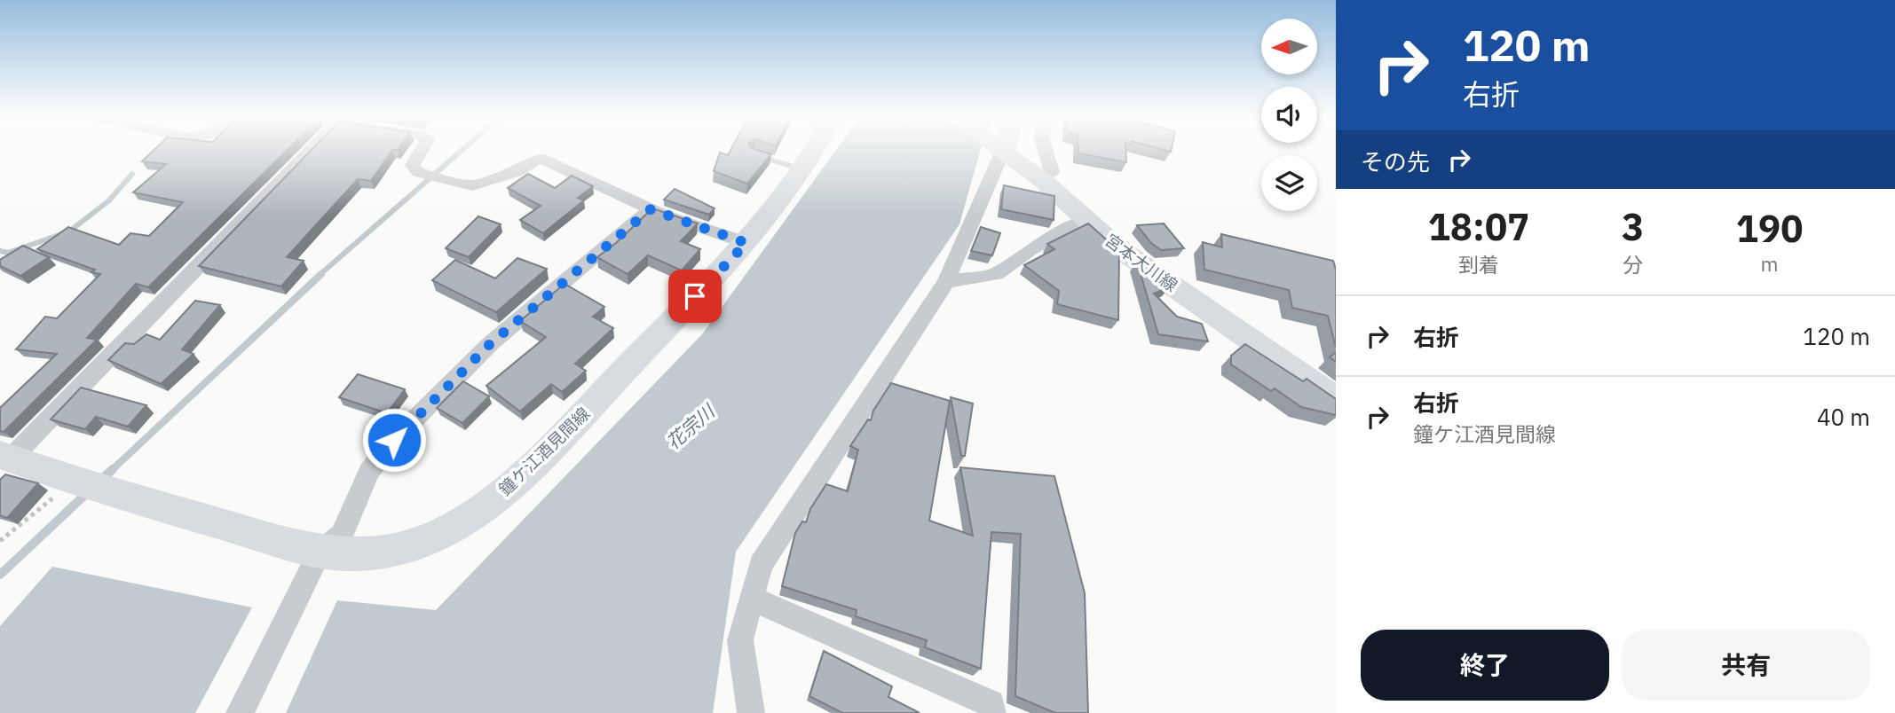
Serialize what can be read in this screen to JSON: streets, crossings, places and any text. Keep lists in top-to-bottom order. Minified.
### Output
{"streets":{"main road":["宮本大川線","鐘ケ江酒見間線"]},"water":["花宗川"],"north":"left","page":{"turn":["120 m","右折"],"then":"その先","eta":["18:07","到着","3","分","190","m"],"list":[{"name":"右折","value":"120 m"},{"name":"右折","note":"鐘ケ江酒見間線","value":"40 m"}],"buttons":["終了","共有"]}}
